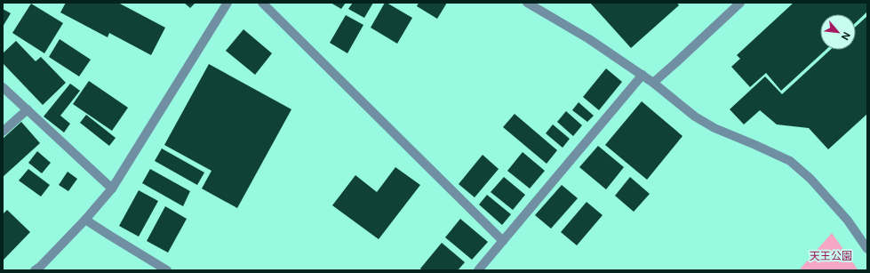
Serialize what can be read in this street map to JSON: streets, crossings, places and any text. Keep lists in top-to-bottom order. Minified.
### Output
{"parks":["天王公園"],"north":"bottom right"}
